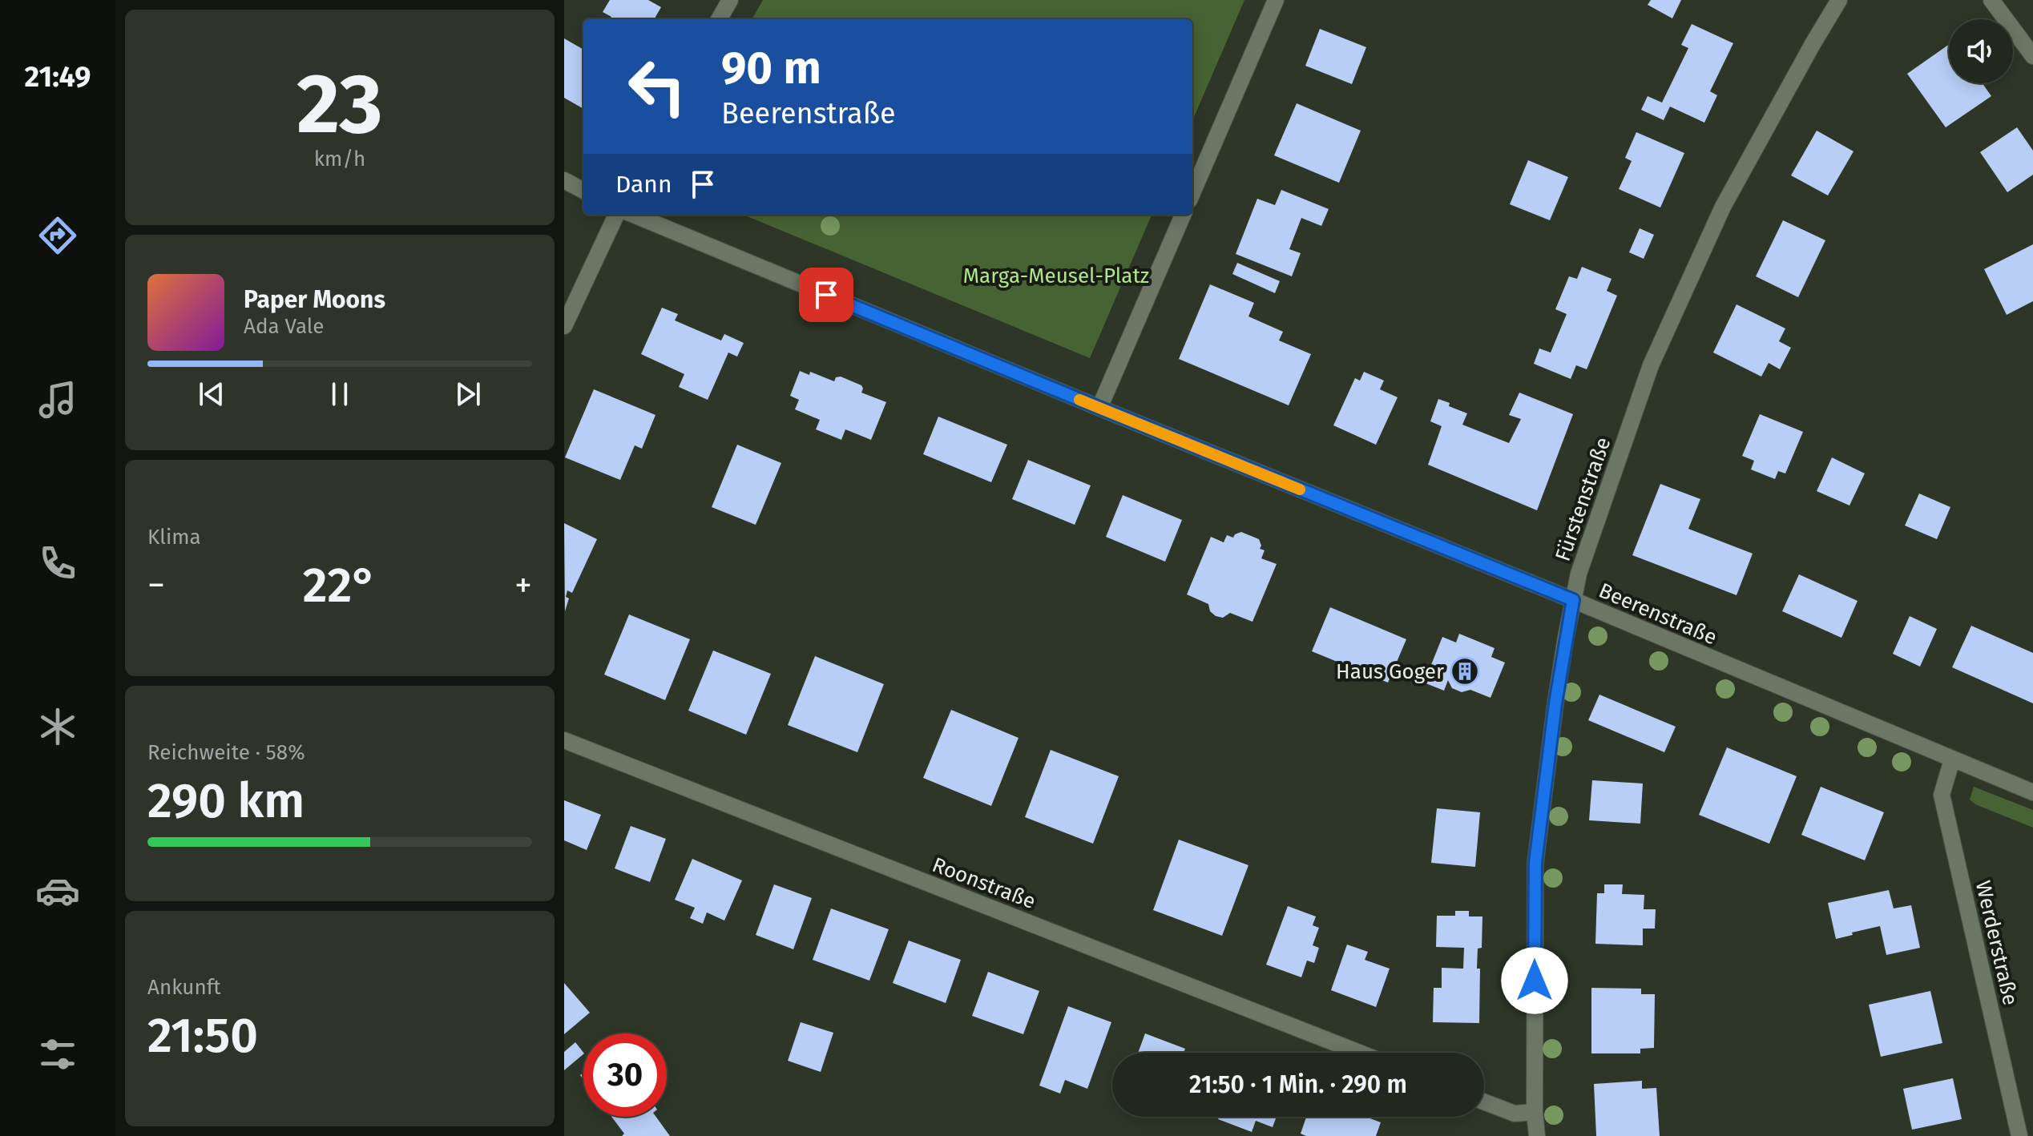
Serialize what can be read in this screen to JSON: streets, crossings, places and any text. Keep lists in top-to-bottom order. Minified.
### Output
{"streets":{"street":["Fürstenstraße","Beerenstraße","Roonstraße","Werderstraße"]},"crossings":[["Fürstenstraße","Beerenstraße"],["Beerenstraße","Werderstraße"]],"parks":["Marga-Meusel-Platz"],"places":{"building":["Haus Goger"]},"page":{"tabs":"21:49","tile":[["23","km/h"],"Klima",["Reichweite · 58%","290 km"],["Ankunft","21:50"]],"turn":["90 m","Beerenstraße"],"then":"Dann","song":["Paper Moons","Ada Vale"],"heat":["−","22°","+"],"limit":"30","trip":"21:50 · 1 Min. · 290 m"}}
